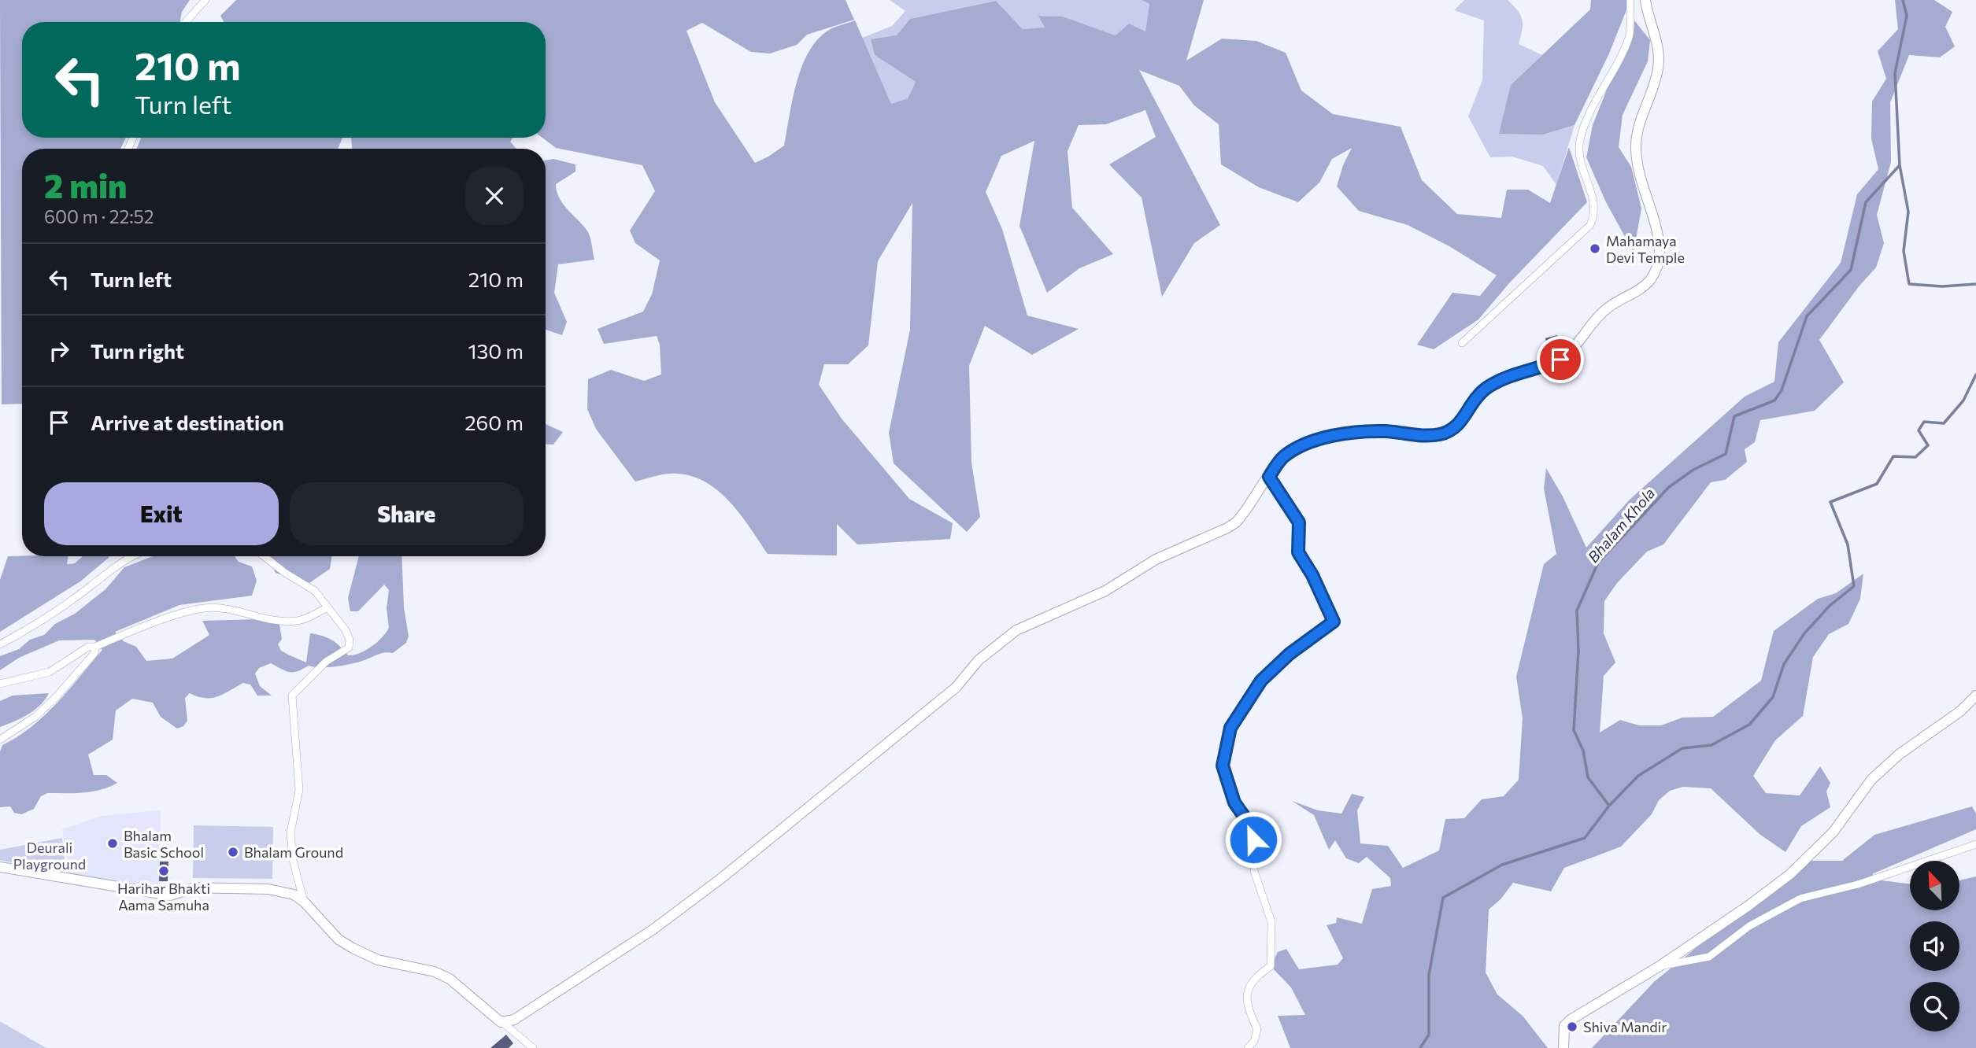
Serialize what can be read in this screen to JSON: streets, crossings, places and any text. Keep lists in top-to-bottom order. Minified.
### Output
{"water":["Bhalam Khola"],"parks":["Deurali Playground"],"places":["Mahamaya Devi Temple","Bhalam Basic School","Bhalam Ground","Harihar Bhakti Aama Samuha","Shiva Mandir"],"north":"top left","page":{"turn":["210 m","Turn left"],"heading":["2 min","600 m · 22:52"],"list":[{"name":"Turn left","value":"210 m"},{"name":"Turn right","value":"130 m"},{"name":"Arrive at destination","value":"260 m"}],"buttons":["Exit","Share"]}}
